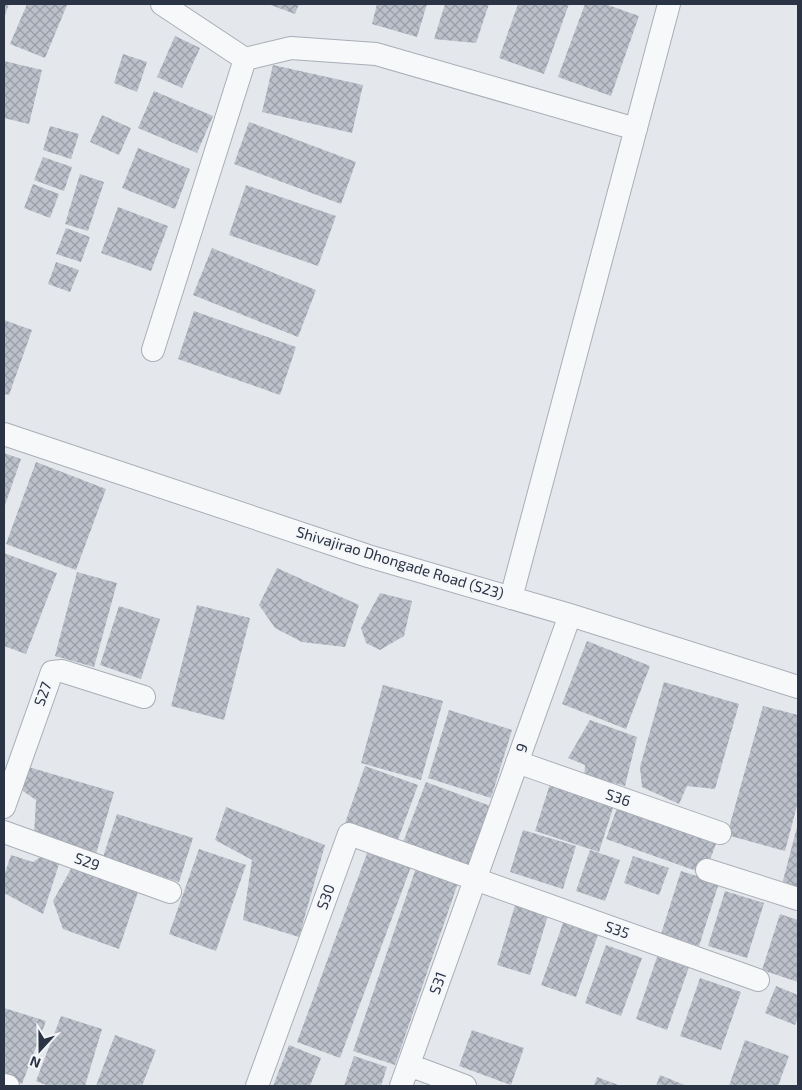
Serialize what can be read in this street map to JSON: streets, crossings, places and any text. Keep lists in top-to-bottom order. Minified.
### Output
{"streets":{"street":["Shivajirao Dhongade Road (S23)","S27","9","S36","S29","S30","S35","S31"]},"crossings":[["Shivajirao Dhongade Road (S23)","9"],["9","S36"],["9","S30"],["9","S35"],["9","S31"],["S30","S35"],["S30","S31"],["S35","S31"]],"north":"bottom"}
